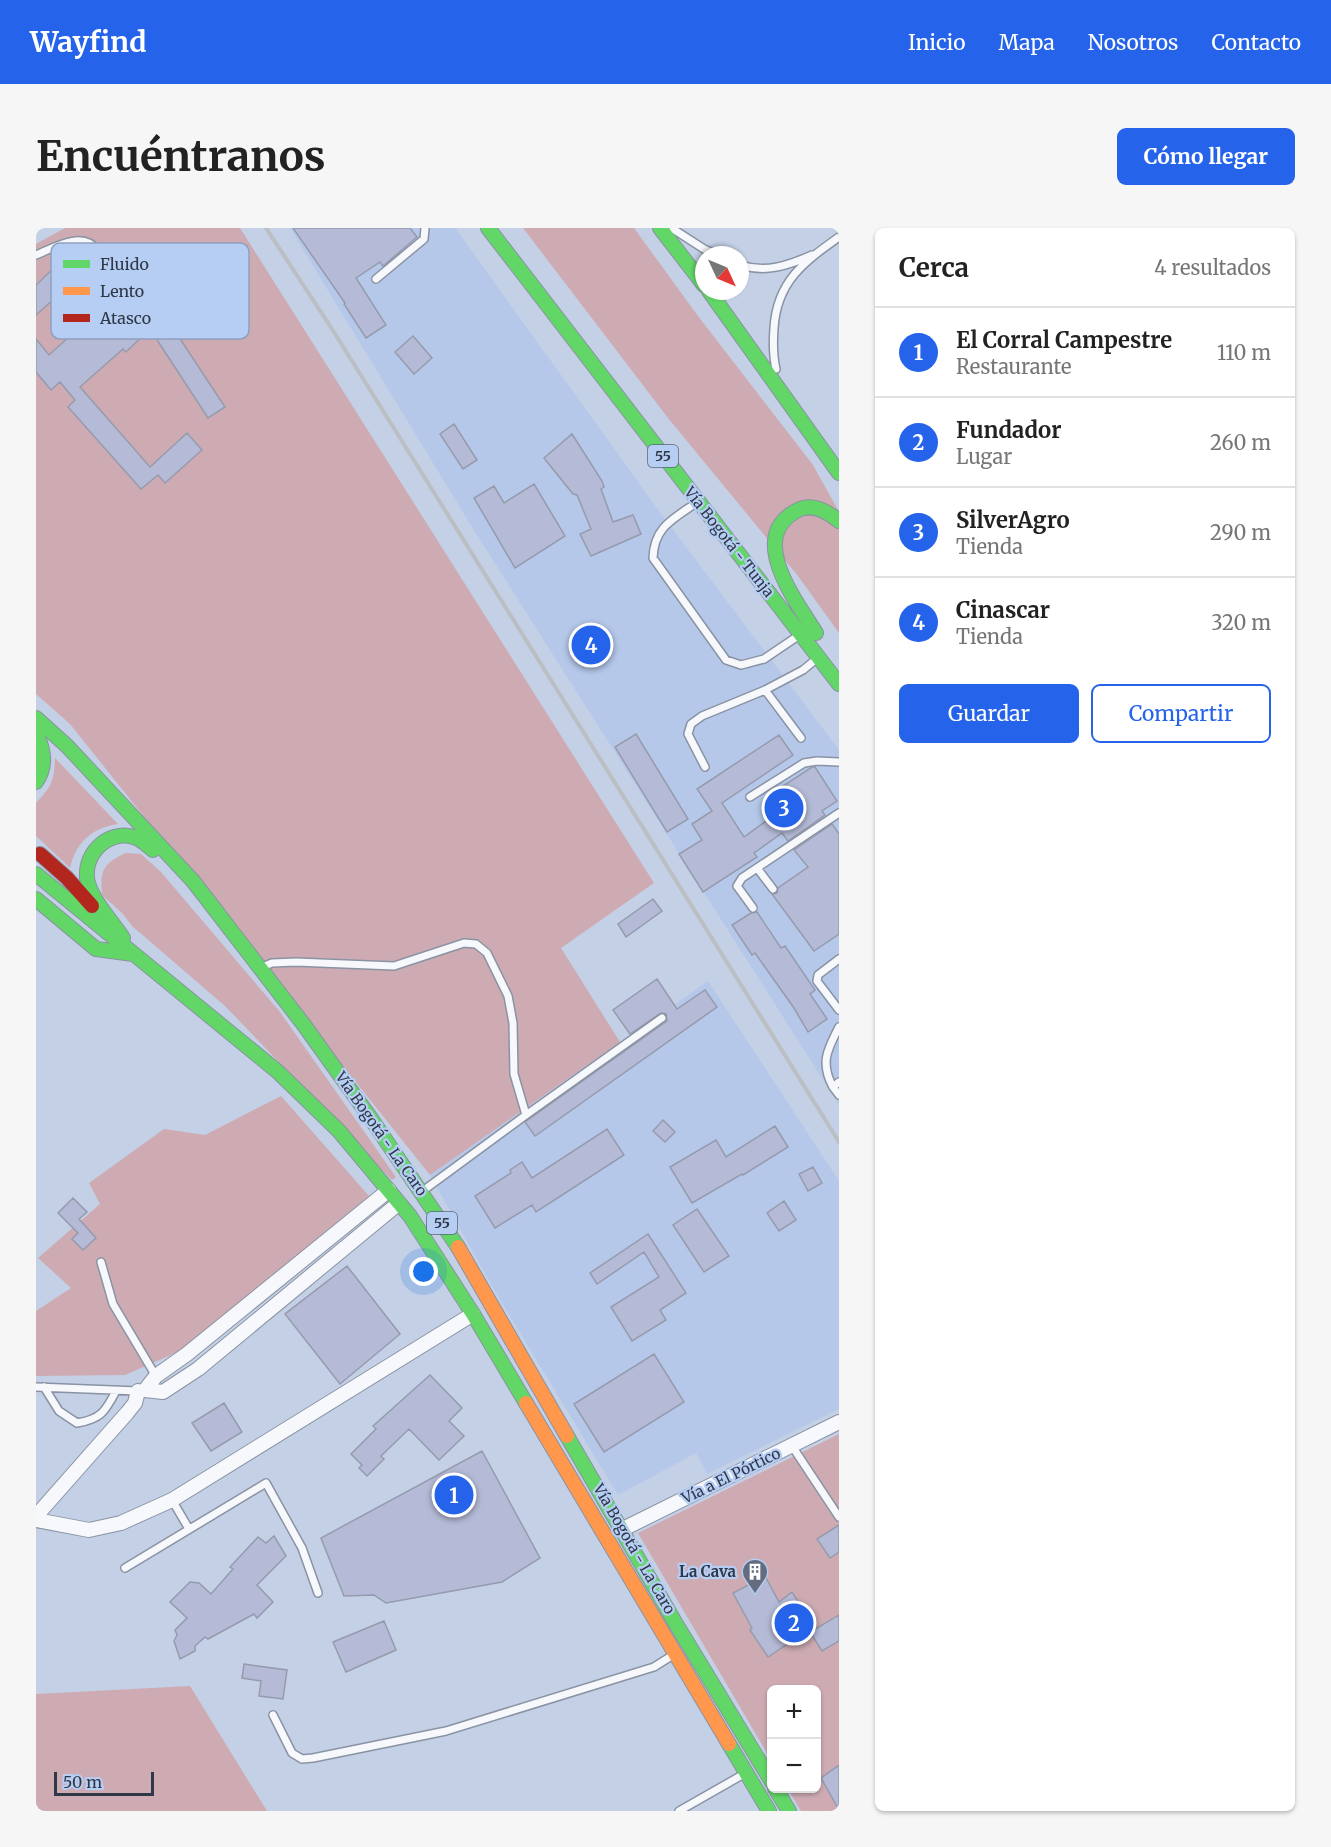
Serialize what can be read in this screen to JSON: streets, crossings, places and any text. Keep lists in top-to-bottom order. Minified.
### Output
{"streets":{"main road":["55","Vía Bogotá - Tunja","Vía Bogotá - La Caro"],"street":["Vía a El Pórtico"]},"crossings":[["Vía Bogotá - La Caro","Vía a El Pórtico"]],"places":{"building":["La Cava"]},"legend":["Fluido","Lento","Atasco"],"scale_bar":"50 m","north":"bottom right","page":{"header":"Wayfind","nav":["Inicio","Mapa","Nosotros","Contacto"],"buttons":["Cómo llegar",["Guardar","Compartir"]],"title":"Encuéntranos","heading":["Cerca","4 resultados"],"list":[{"mark":"1","name":"El Corral Campestre","note":"Restaurante","value":"110 m"},{"mark":"2","name":"Fundador","note":"Lugar","value":"260 m"},{"mark":"3","name":"SilverAgro","note":"Tienda","value":"290 m"},{"mark":"4","name":"Cinascar","note":"Tienda","value":"320 m"}],"pins":["4","3","1","2"],"map_buttons":["+","−"],"scale":"50 m"}}
